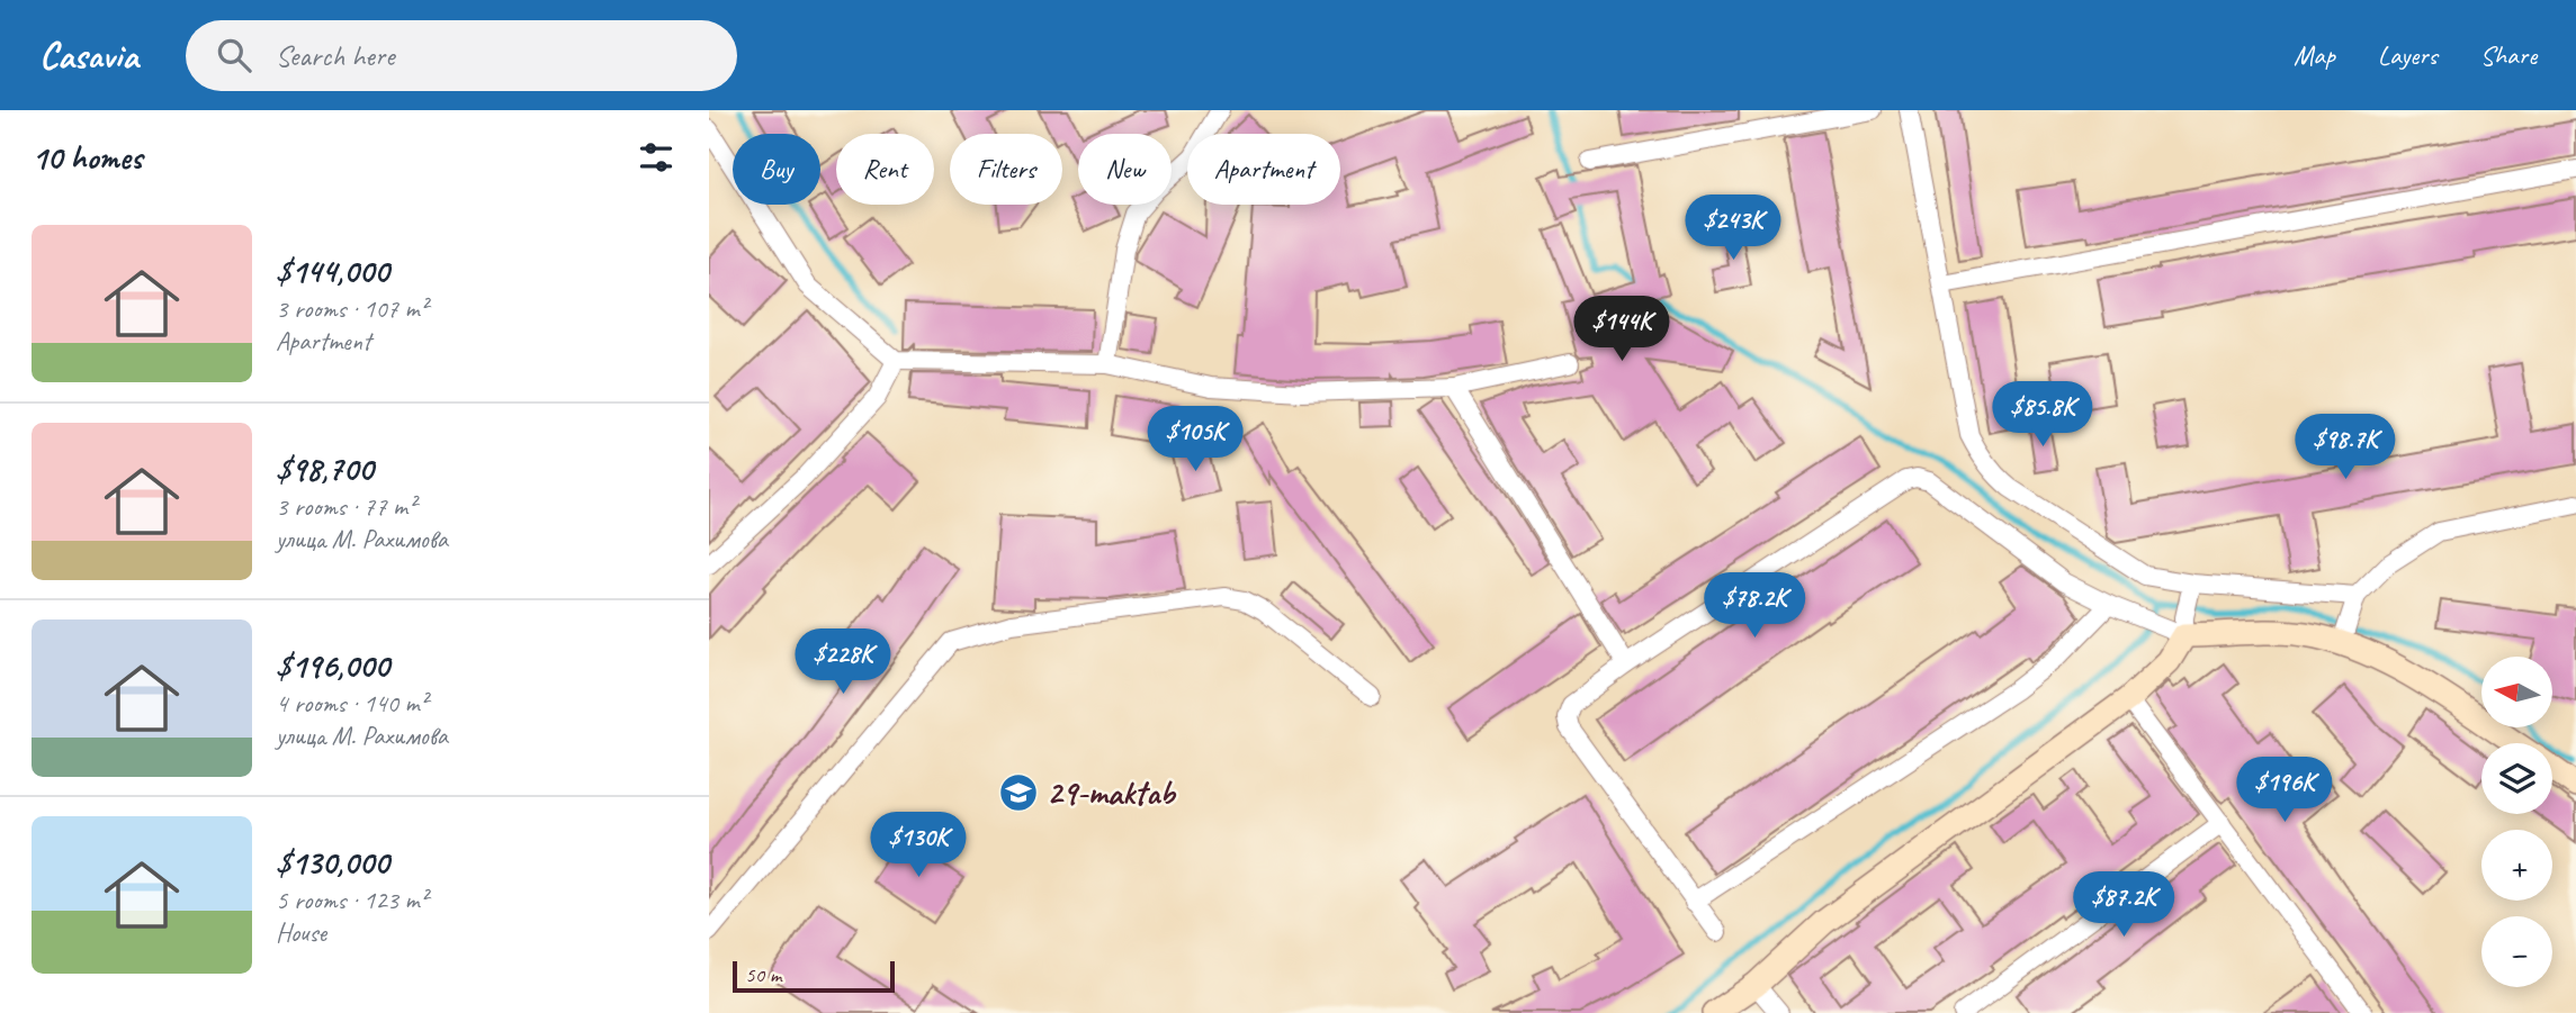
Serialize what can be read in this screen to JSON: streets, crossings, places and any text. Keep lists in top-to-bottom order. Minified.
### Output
{"places":{"school or university":["29-maktab"]},"scale_bar":"50 m","north":"left","page":{"header":"Casavia","search":"Search here","nav":["Map","Layers","Share"],"heading":"10 homes","chip":["Buy","Rent","Filters","New","Apartment"],"price":["$243K","$144K","$85.8K","$105K","$98.7K","$78.2K","$228K","$196K","$130K","$87.2K"],"list":[{"name":"$144,000","note":"3 rooms · 107 m² · Apartment"},{"name":"$98,700","note":"3 rooms · 77 m² · улица М. Рахимова"},{"name":"$196,000","note":"4 rooms · 140 m² · улица М. Рахимова"},{"name":"$130,000","note":"5 rooms · 123 m² · House"}],"map_buttons":["+","−"],"scale":"50 m"}}
